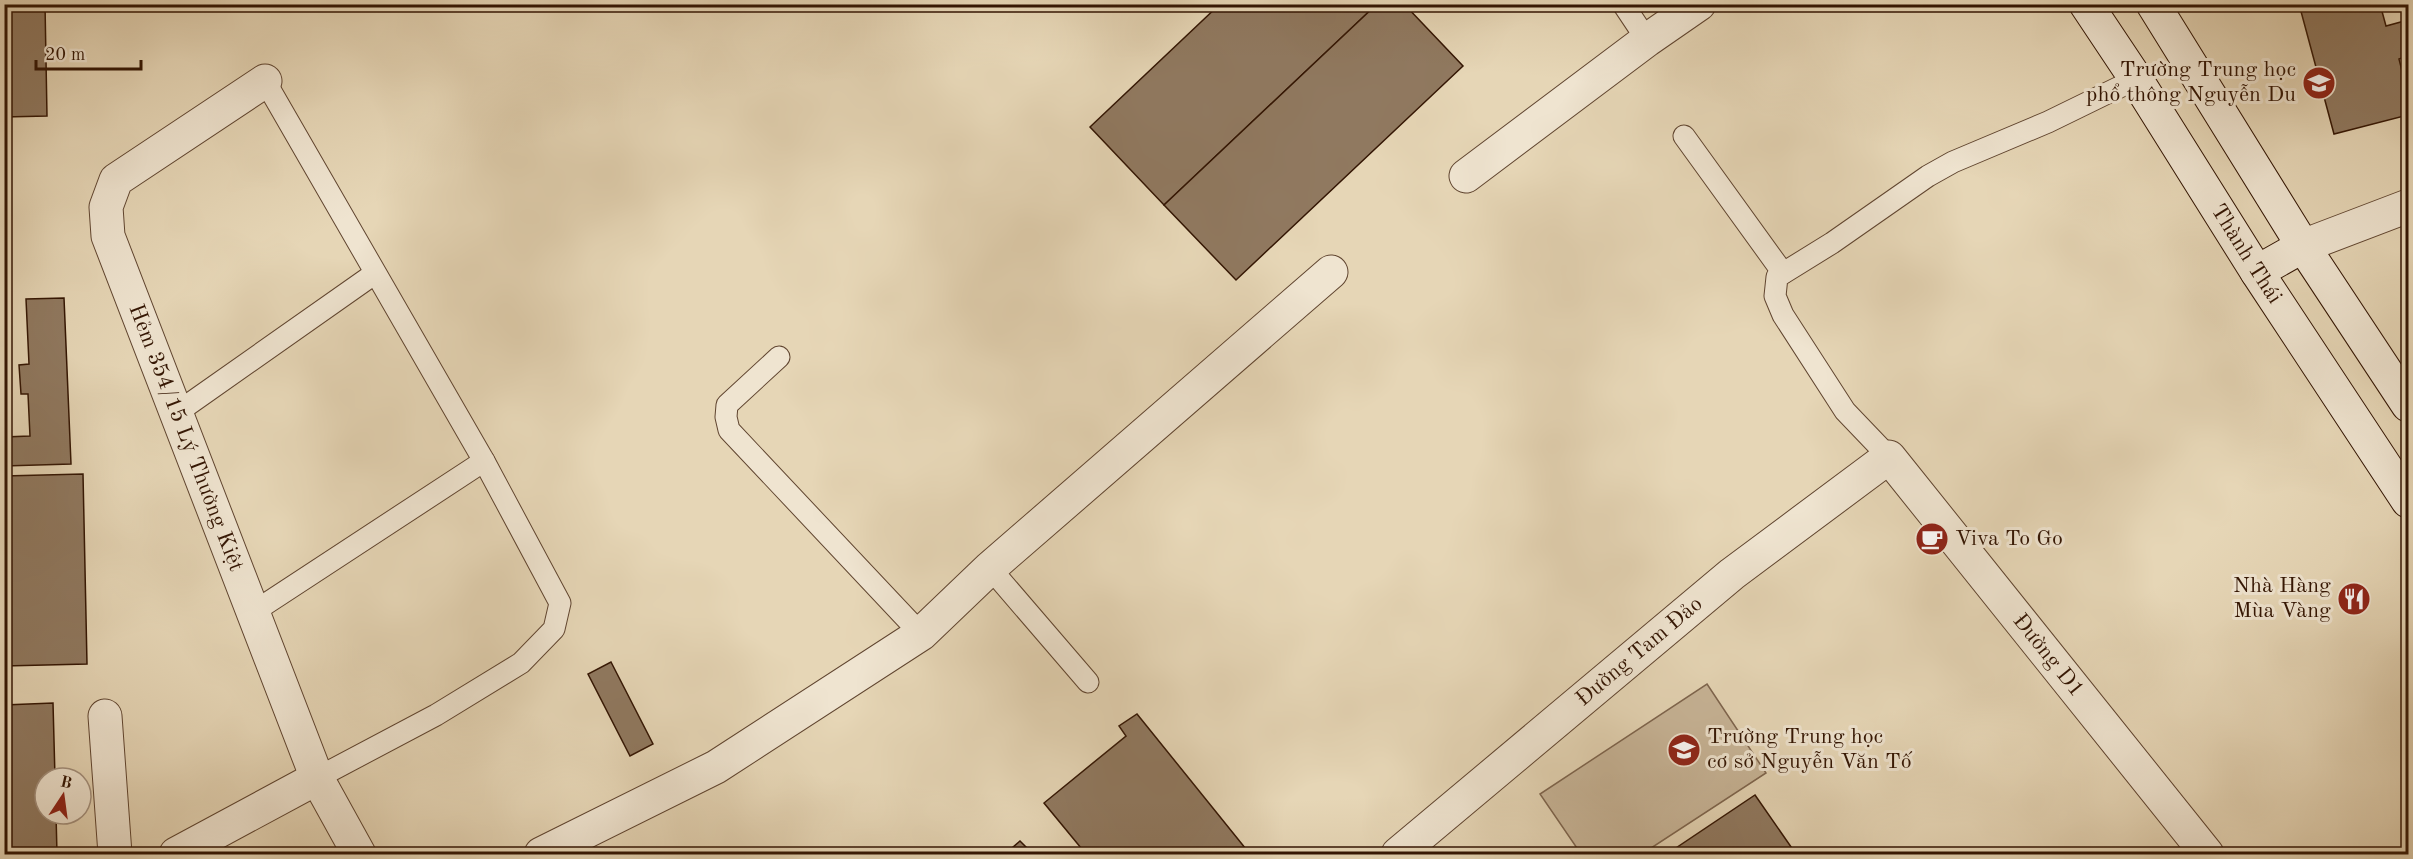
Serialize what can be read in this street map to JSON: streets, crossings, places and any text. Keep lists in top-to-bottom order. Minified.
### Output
{"streets":{"street":["Thành Thái","Hẻm 354/15 Lý Thường Kiệt","Đường Tam Đảo","Đường D1"]},"crossings":[["Đường Tam Đảo","Đường D1"]],"places":{"school or university":["Trường Trung học phổ thông Nguyễn Du","Trường Trung học cơ sở Nguyễn Văn Tố"],"cafe":["Viva To Go"],"restaurant":["Nhà Hàng Mùa Vàng"]},"scale_bar":"20 m","north":"top"}
